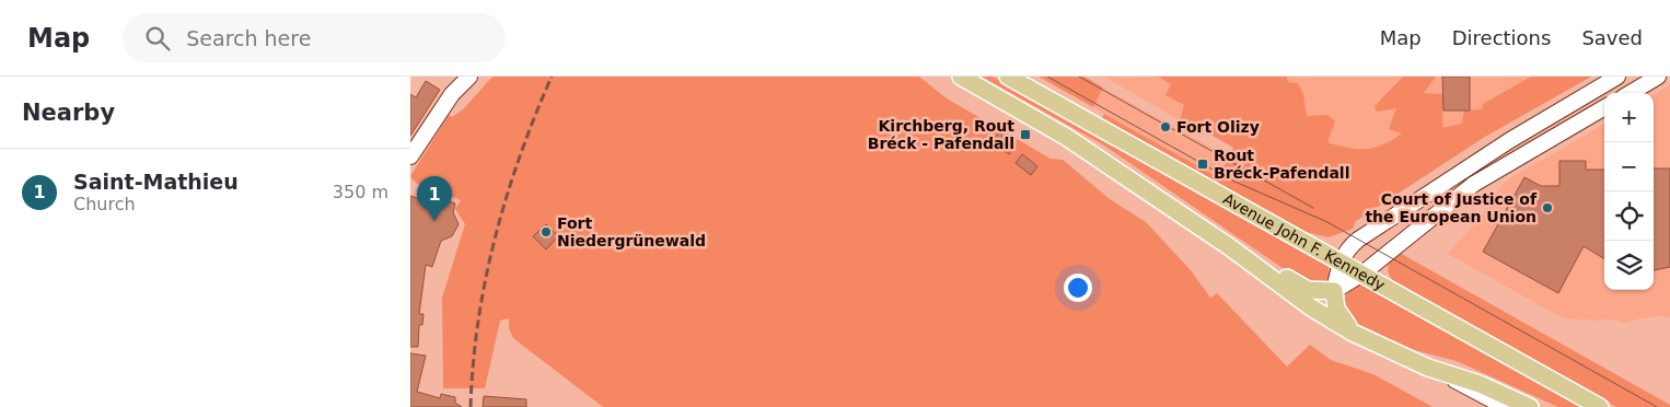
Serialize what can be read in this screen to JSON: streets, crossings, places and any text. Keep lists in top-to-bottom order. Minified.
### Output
{"streets":{"main road":["Avenue John F. Kennedy"]},"places":{"other":["Fort Olizy","Court of Justice of the European Union","Fort Niedergrünewald"],"transit":["Kirchberg, Rout Bréck - Pafendall","Rout Bréck-Pafendall"]},"page":{"header":"Map","search":"Search here","nav":["Map","Directions","Saved"],"heading":"Nearby","map_buttons":["+","−"],"list":[{"mark":"1","name":"Saint-Mathieu","note":"Church","value":"350 m"}],"pins":"1"}}
